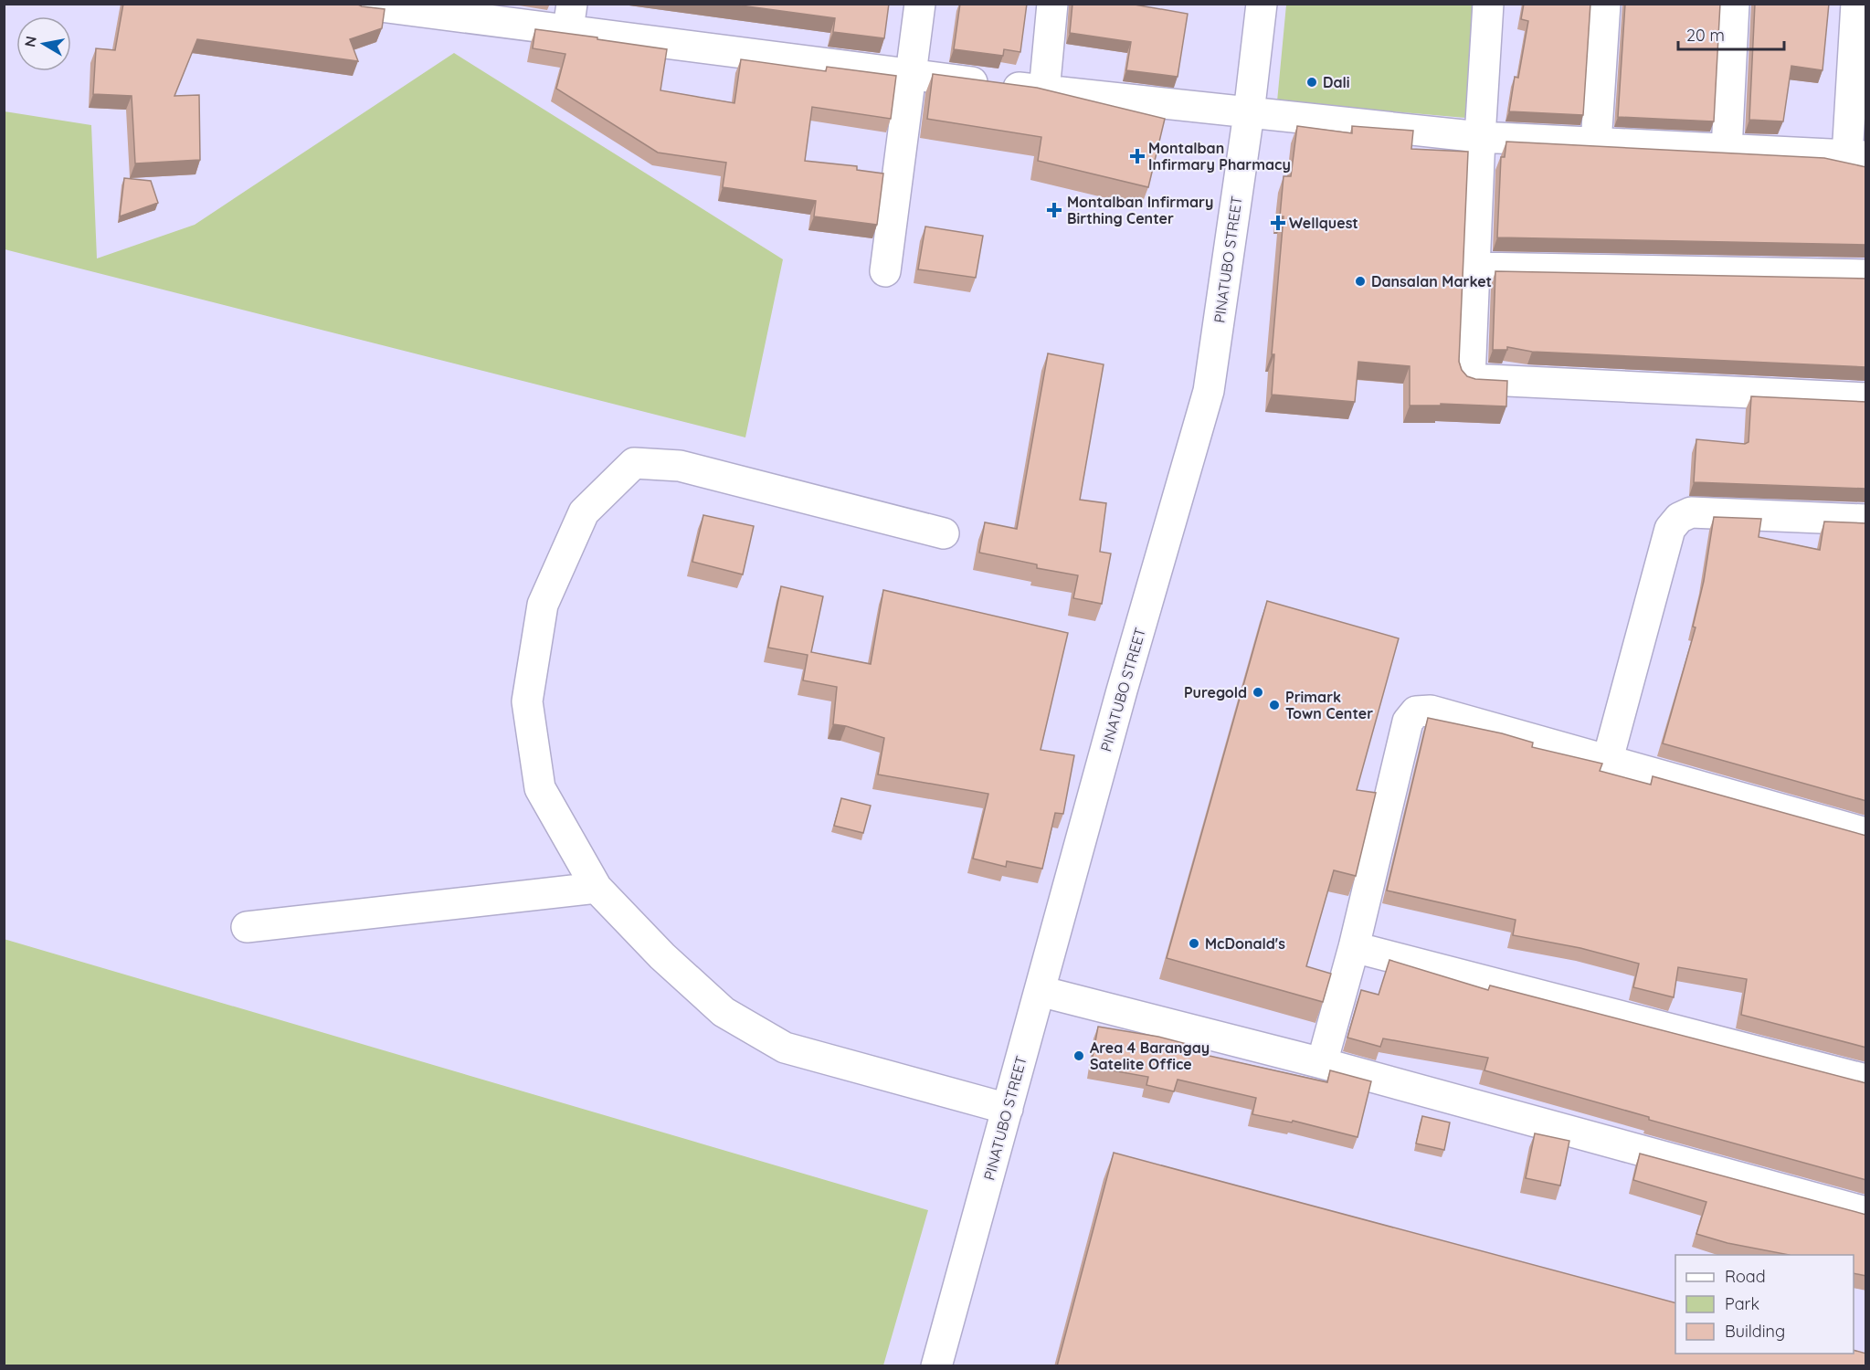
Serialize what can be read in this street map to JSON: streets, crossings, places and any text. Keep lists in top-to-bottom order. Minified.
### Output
{"streets":{"street":["PINATUBO STREET"]},"places":{"other":["Dali","Dansalan Market","Puregold","Primark Town Center","McDonald's","Area 4 Barangay Satelite Office"],"health":["Montalban Infirmary Pharmacy","Montalban Infirmary Birthing Center","Wellquest"]},"legend":["Road","Park","Building"],"scale_bar":"20 m","north":"left"}
